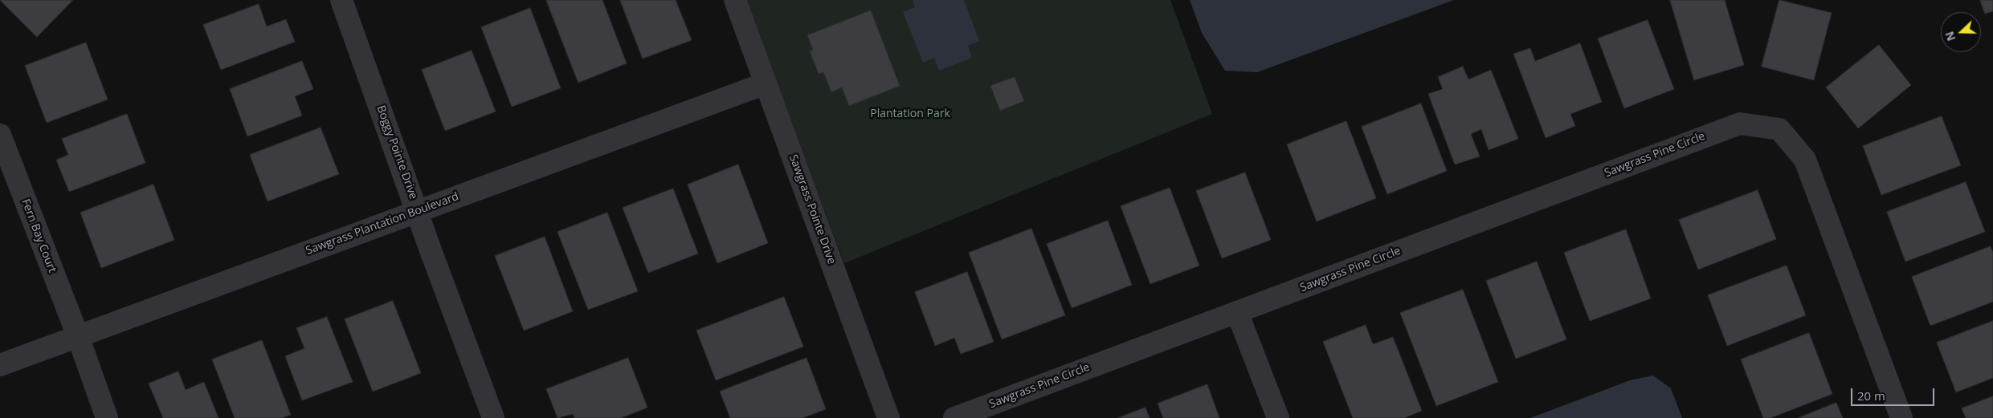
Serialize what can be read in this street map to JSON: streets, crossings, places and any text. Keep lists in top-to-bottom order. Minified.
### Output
{"streets":{"street":["Boggy Pointe Drive","Sawgrass Pine Circle","Sawgrass Pointe Drive","Sawgrass Plantation Boulevard","Fern Bay Court"]},"crossings":[["Boggy Pointe Drive","Sawgrass Plantation Boulevard"],["Sawgrass Pointe Drive","Sawgrass Plantation Boulevard"],["Sawgrass Plantation Boulevard","Fern Bay Court"]],"parks":["Plantation Park"],"scale_bar":"20 m","north":"left"}
